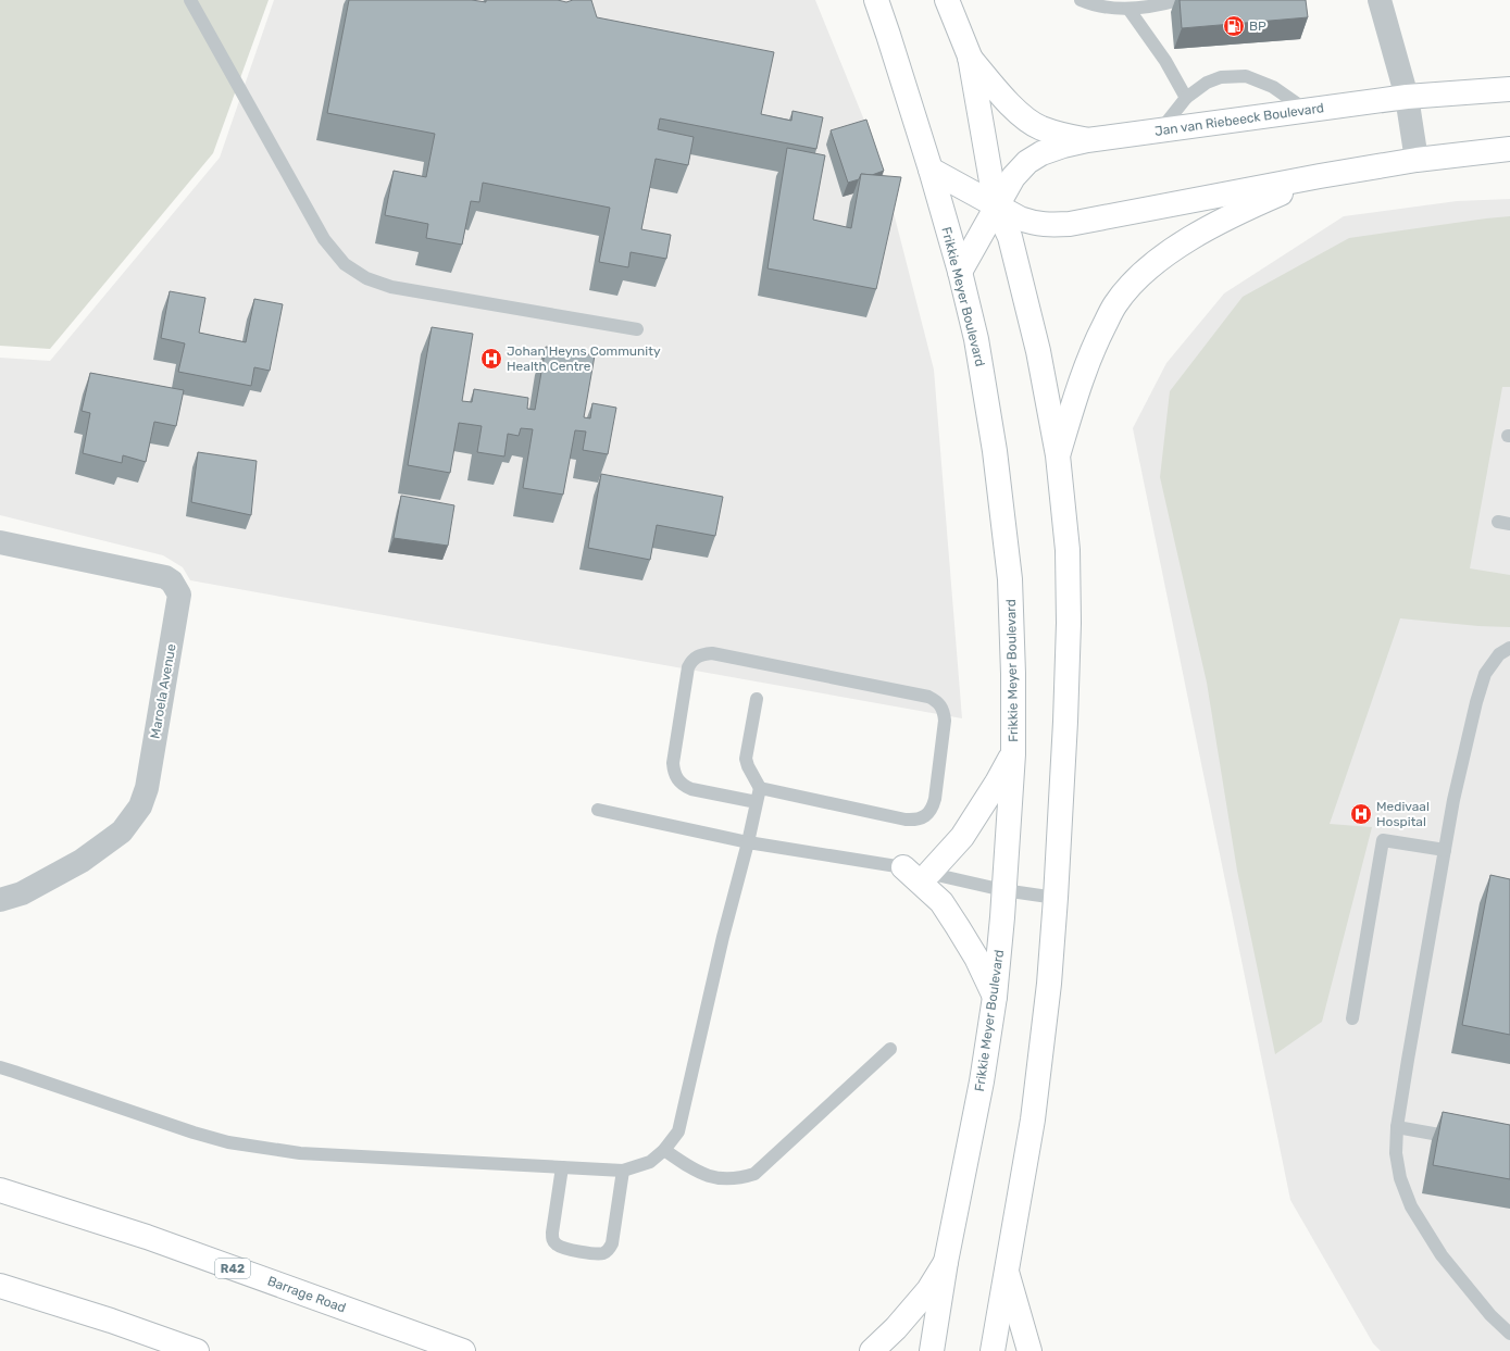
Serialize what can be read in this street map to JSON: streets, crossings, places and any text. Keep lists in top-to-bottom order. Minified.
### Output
{"streets":{"main road":["Jan van Riebeeck Boulevard","Frikkie Meyer Boulevard","R42","Barrage Road"],"street":["Maroela Avenue"]},"crossings":[["Jan van Riebeeck Boulevard","Frikkie Meyer Boulevard"]],"places":{"fuel station":["BP"],"hospital":["Johan Heyns Community Health Centre","Medivaal Hospital"]}}
